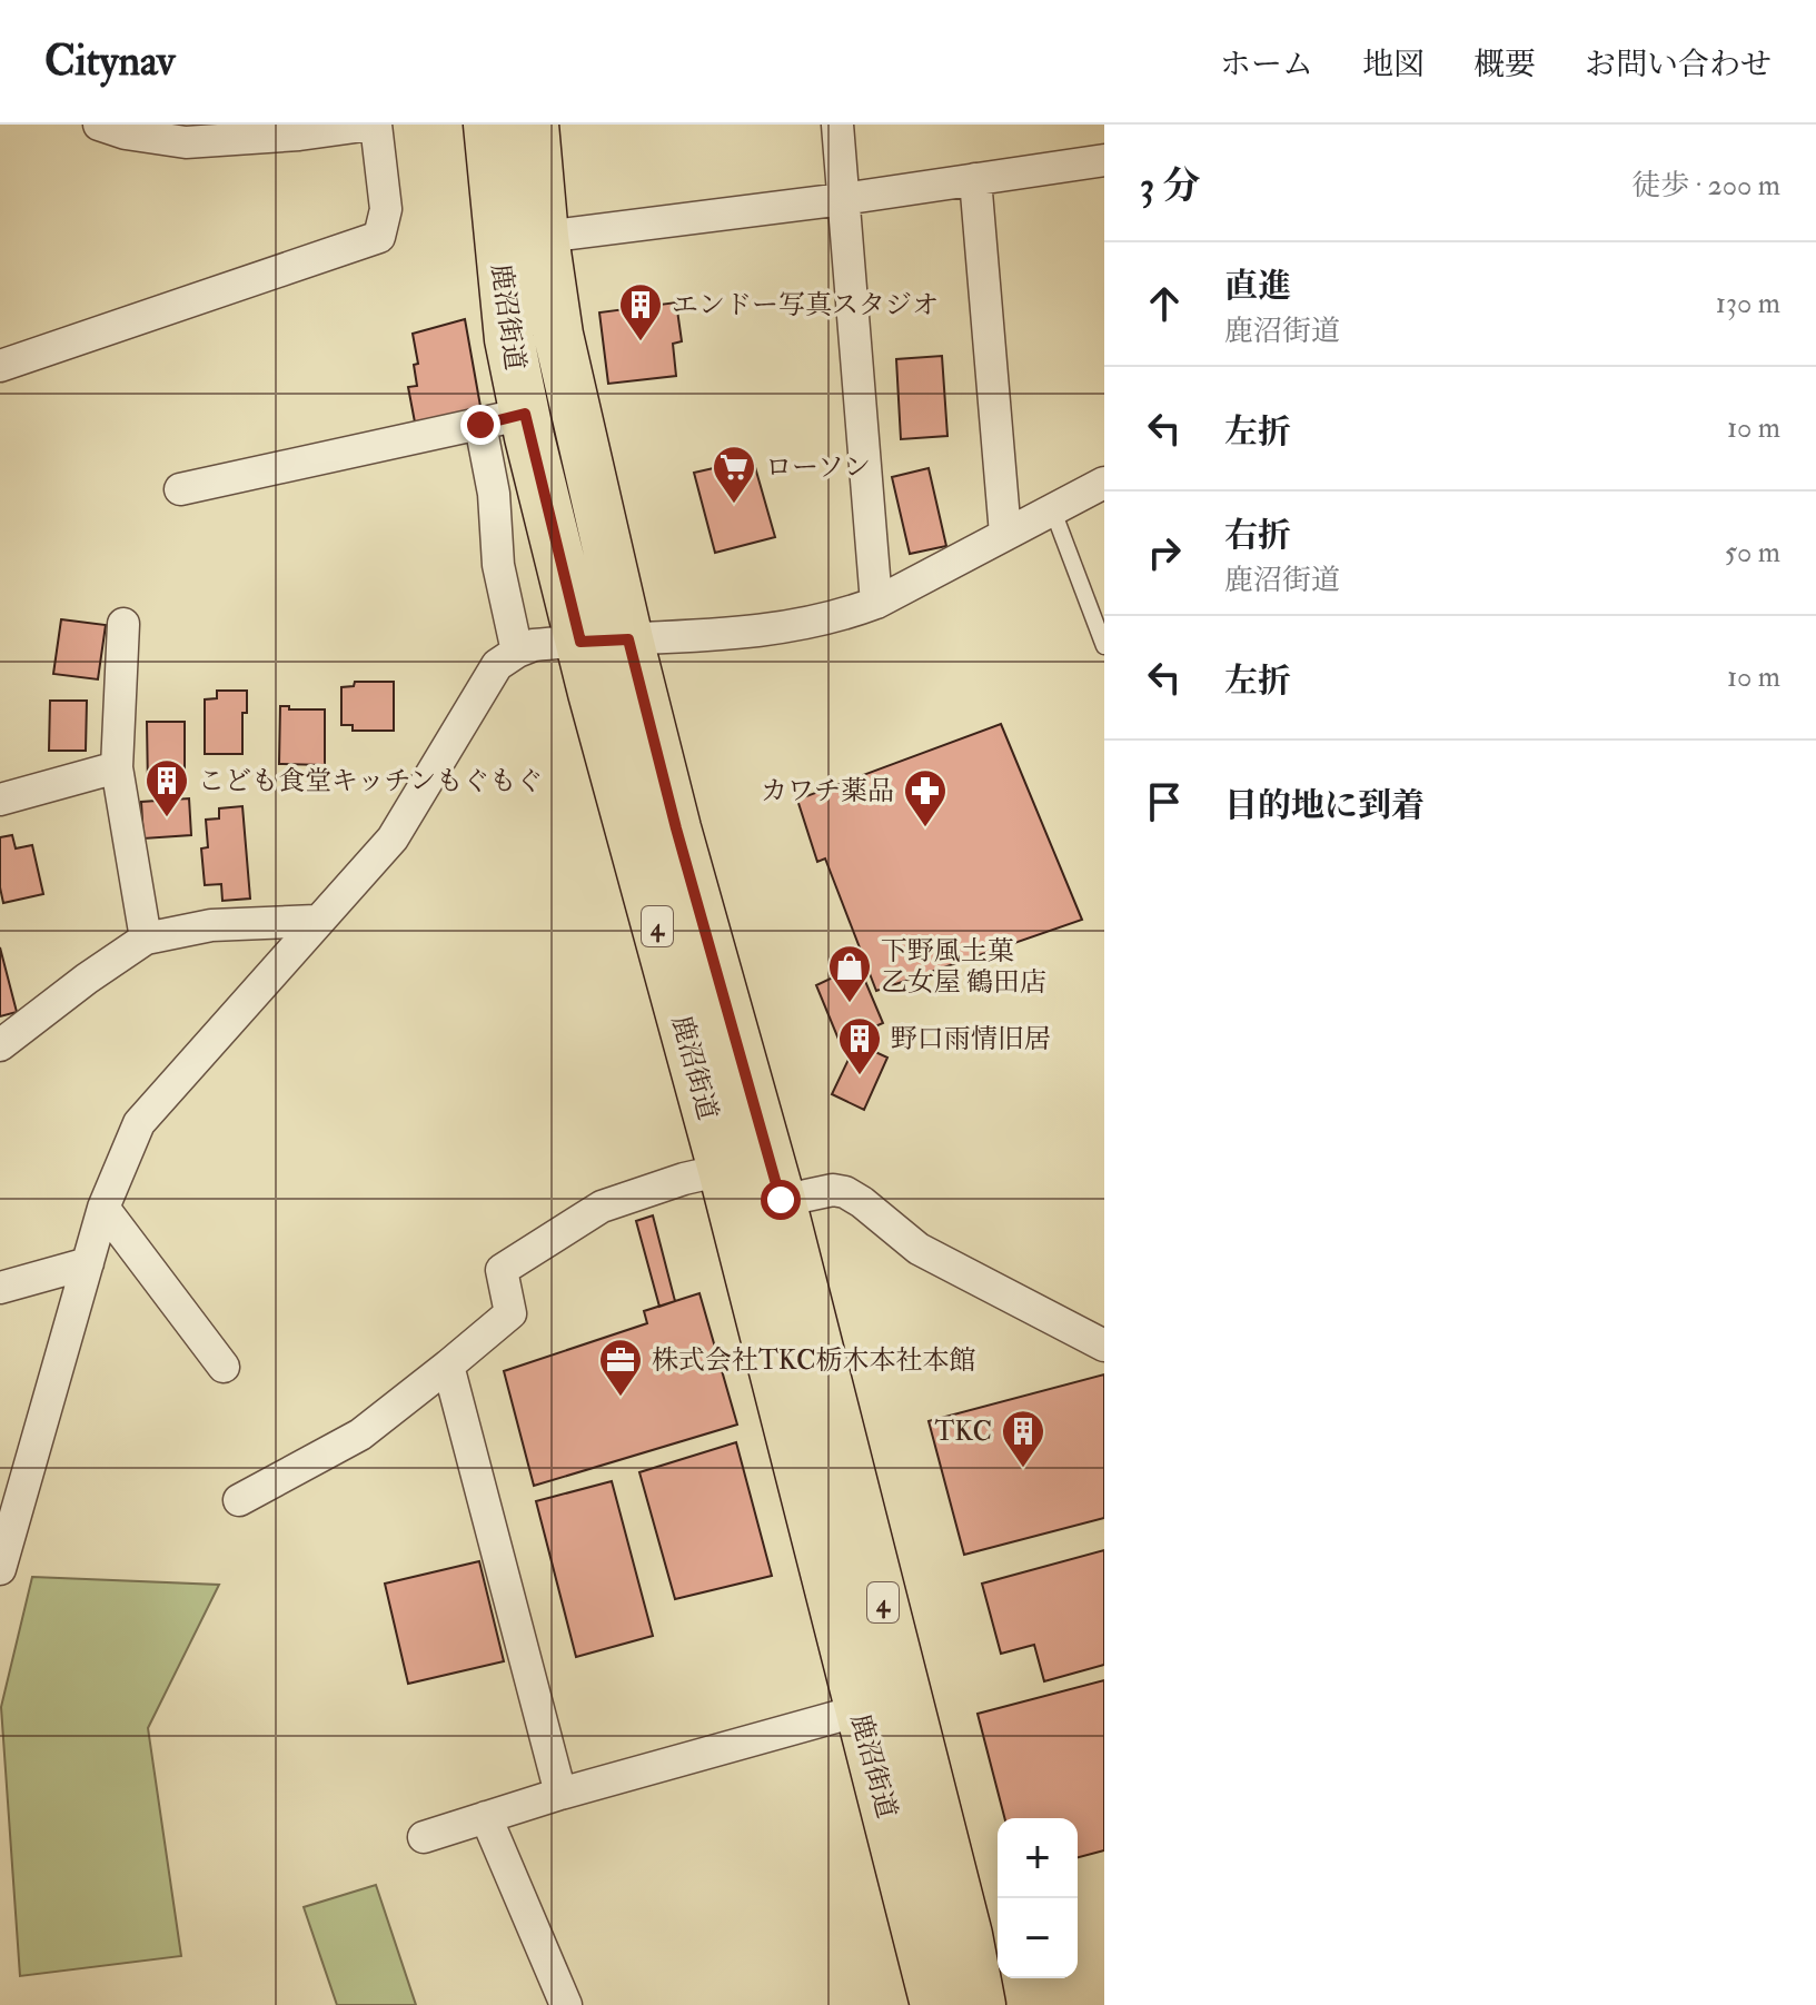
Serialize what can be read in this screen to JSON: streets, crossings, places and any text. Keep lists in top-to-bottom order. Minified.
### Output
{"streets":{"main road":["鹿沼街道","4"]},"places":{"building":["エンドー写真スタジオ","こども食堂キッチンもぐもぐ","野口雨情旧居","TKC"],"supermarket":["ローソン"],"pharmacy":["カワチ薬品"],"shop":["下野風土菓 乙女屋 鶴田店"],"office":["株式会社TKC栃木本社本館"]},"page":{"header":"Citynav","nav":["ホーム","地図","概要","お問い合わせ"],"heading":["3 分","徒歩 · 200 m"],"list":[["直進","鹿沼街道","130 m"],["左折","10 m"],["右折","鹿沼街道","50 m"],["左折","10 m"],"目的地に到着"],"map_buttons":["+","−"]}}
